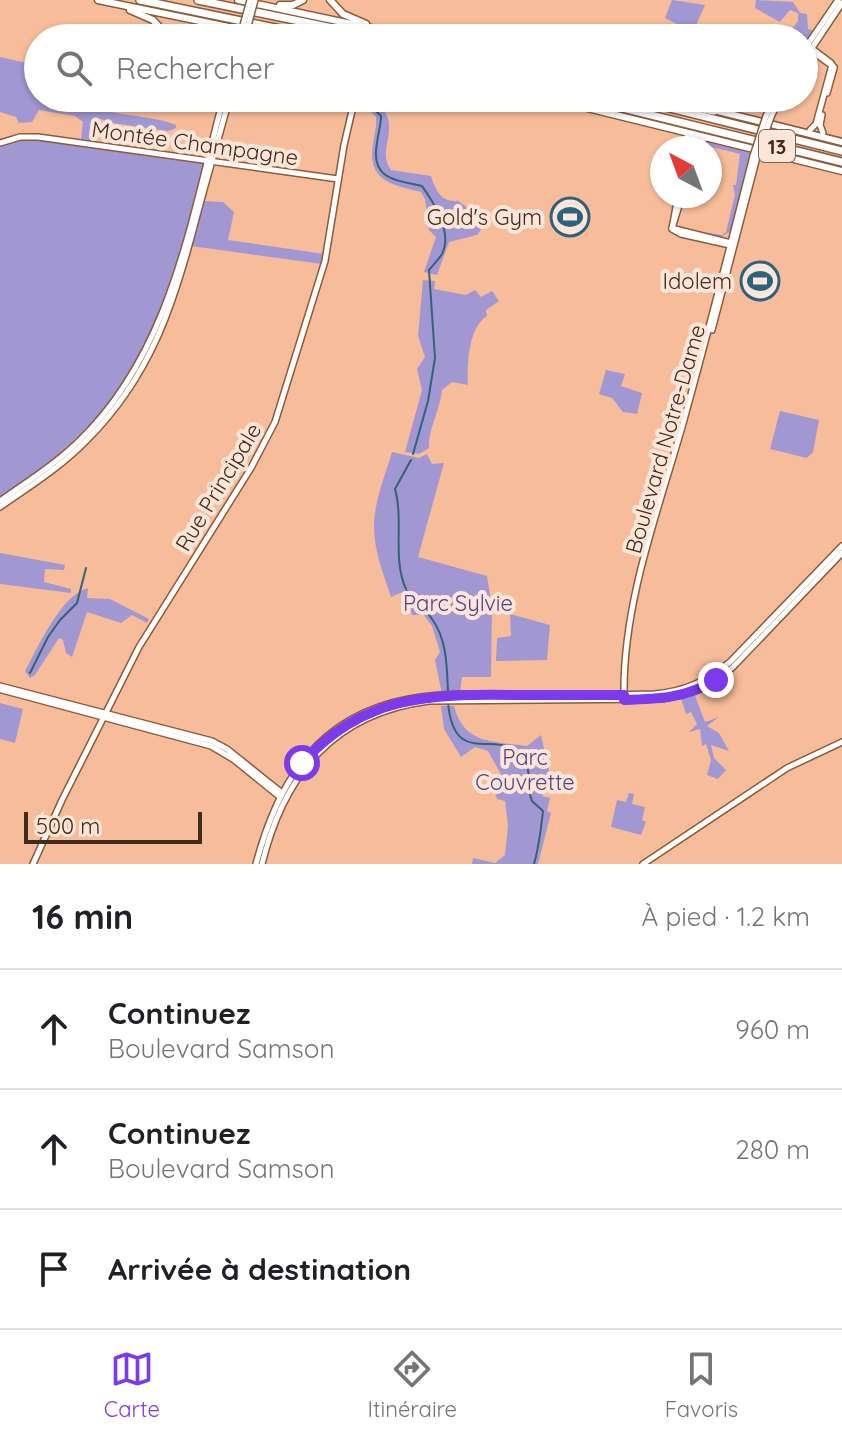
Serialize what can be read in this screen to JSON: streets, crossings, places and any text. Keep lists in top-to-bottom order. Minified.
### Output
{"streets":{"highway":["13"],"street":["Montée Champagne","Boulevard Notre-Dame","Rue Principale"]},"crossings":[["Montée Champagne","Rue Principale"]],"parks":["Parc Sylvie","Parc Couvrette"],"places":{"sports":["Gold's Gym","Idolem"]},"scale_bar":"500 m","north":"top left","page":{"search":"Rechercher","scale":"500 m","heading":["16 min","À pied · 1.2 km"],"list":[["Continuez","Boulevard Samson","960 m"],["Continuez","Boulevard Samson","280 m"],"Arrivée à destination"],"nav":["Carte","Itinéraire","Favoris"]}}
